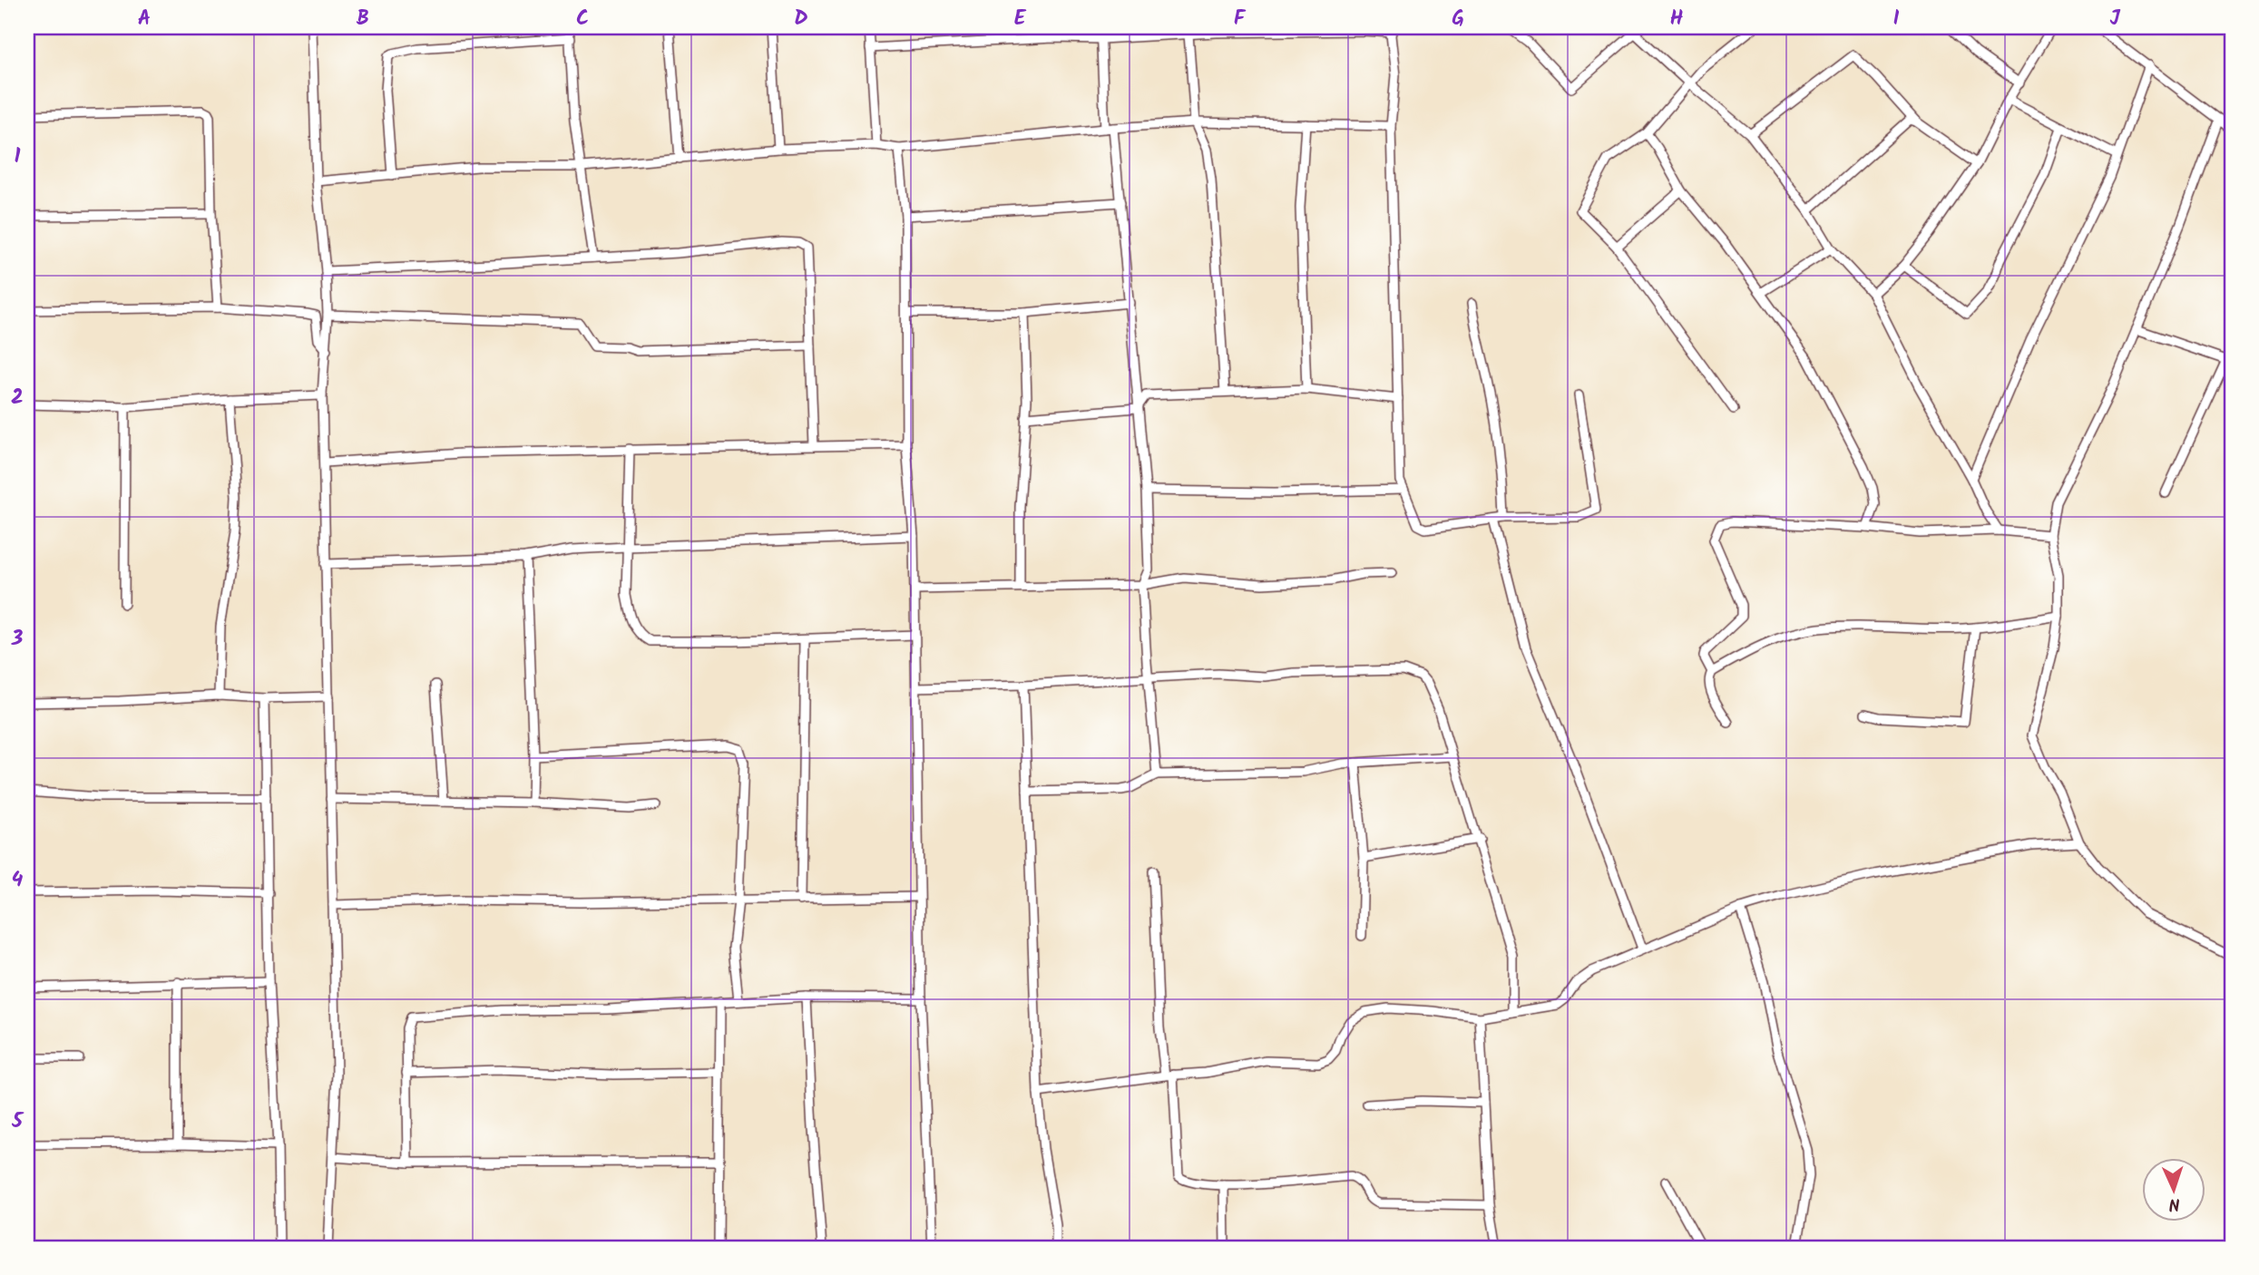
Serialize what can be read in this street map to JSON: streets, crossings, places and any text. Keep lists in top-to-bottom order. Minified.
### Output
{"north":"bottom","grid":{"columns":["A","B","C","D","E","F","G","H","I","J"],"rows":["1","2","3","4","5"]}}
